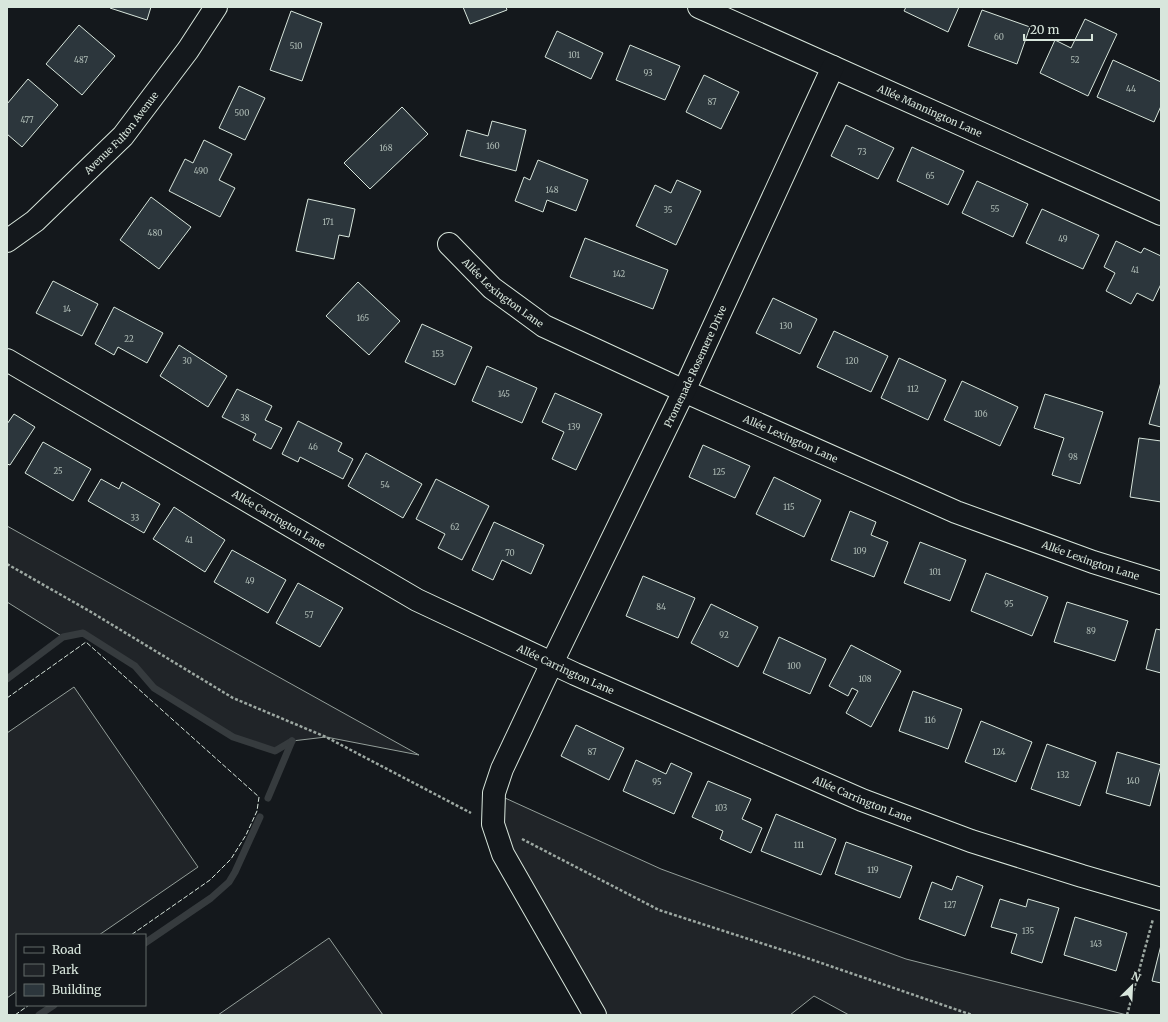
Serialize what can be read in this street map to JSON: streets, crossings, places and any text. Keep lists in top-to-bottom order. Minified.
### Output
{"streets":{"street":["Allée Mannington Lane","Avenue Fulton Avenue","Allée Lexington Lane","Promenade Rosemere Drive","Allée Carrington Lane"]},"crossings":[["Allée Mannington Lane","Promenade Rosemere Drive"],["Allée Lexington Lane","Promenade Rosemere Drive"],["Promenade Rosemere Drive","Allée Carrington Lane"]],"house_numbers":["60","510","101","487","52","93","44","87","500","477","160","168","73","490","65","148","55","35","171","480","49","41","142","14","165","130","22","153","30","120","112","145","106","38","139","46","98","25","125","54","115","33","62","41","109","70","101","49","95","84","57","89","92","100","108","116","87","124","132","140","95","103","111","119","127","135","143"],"legend":["Road","Park","Building"],"scale_bar":"20 m","north":"top right"}
